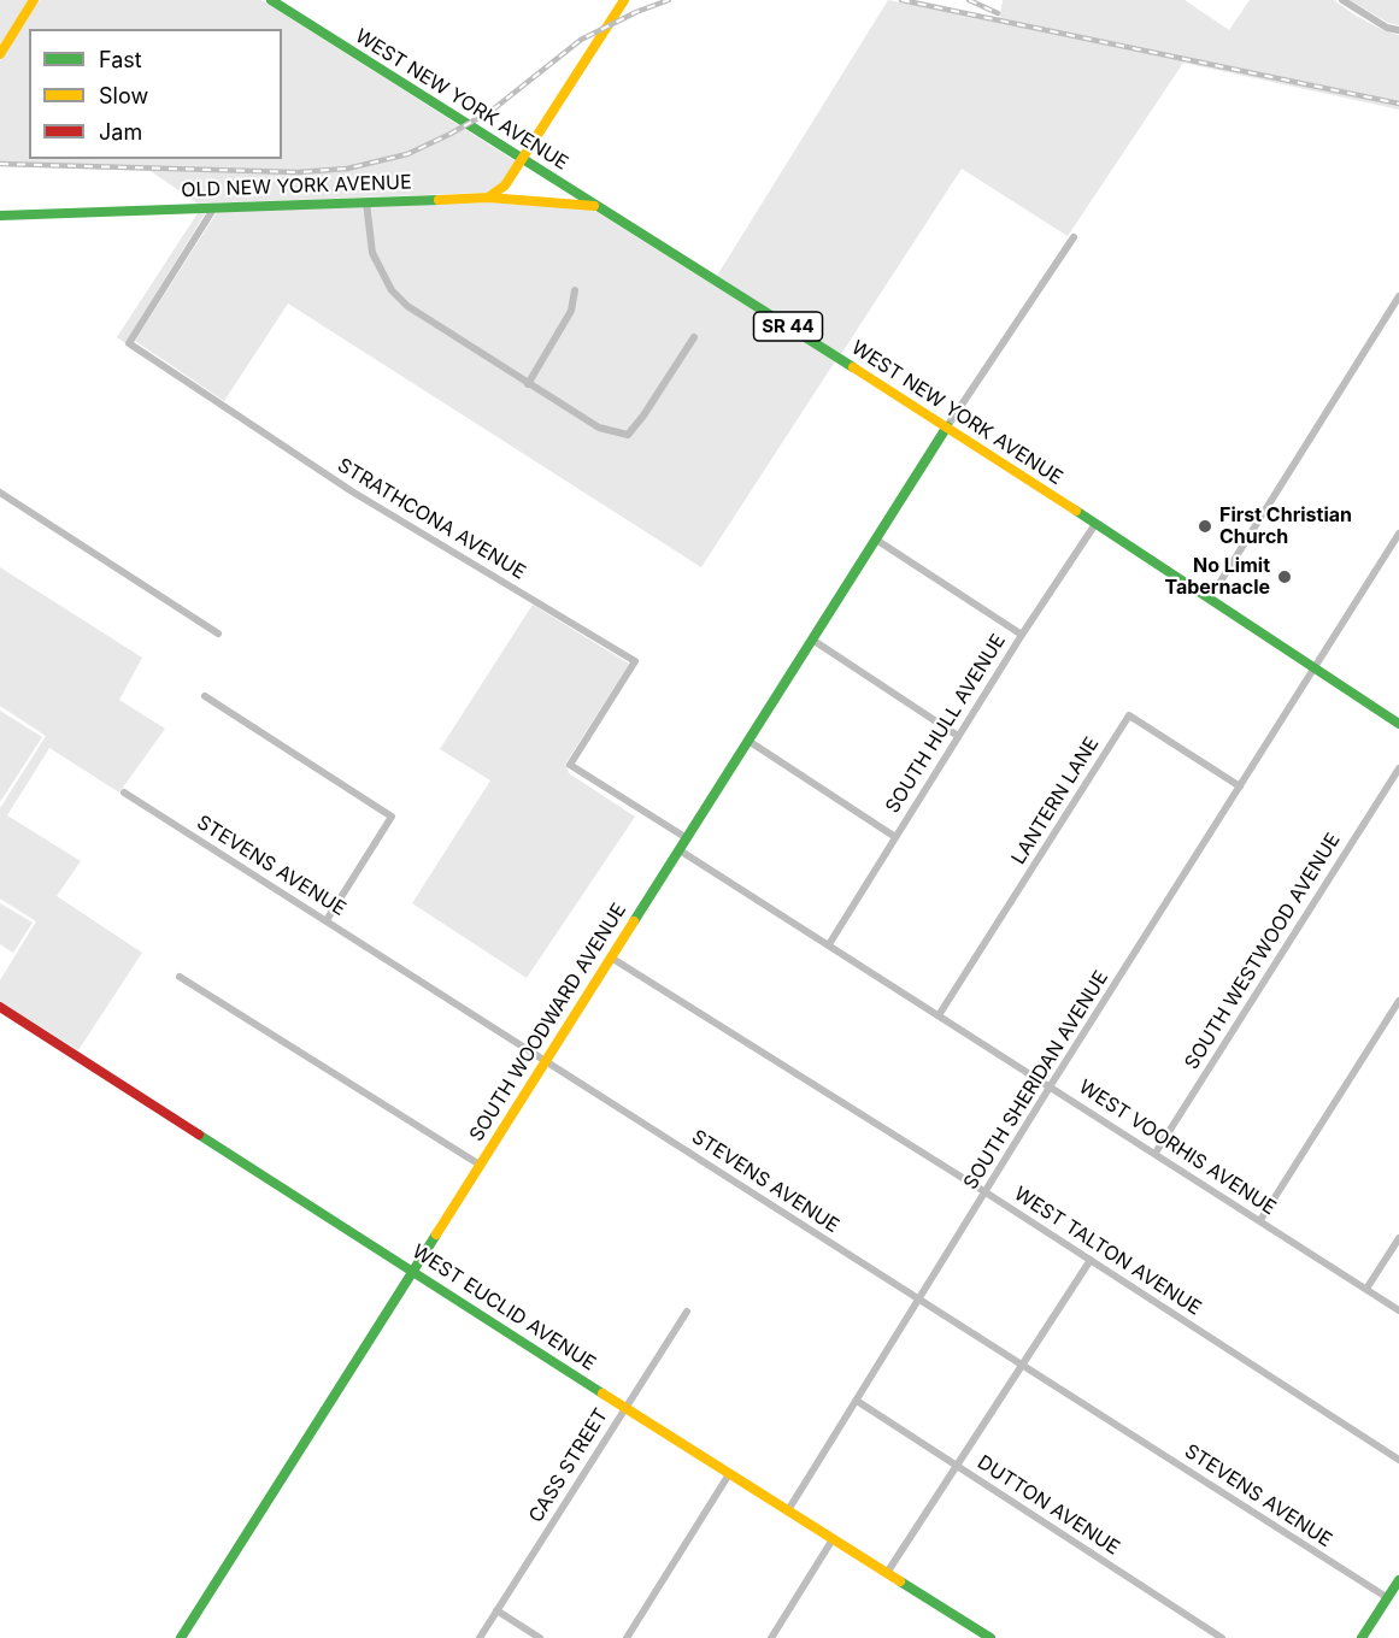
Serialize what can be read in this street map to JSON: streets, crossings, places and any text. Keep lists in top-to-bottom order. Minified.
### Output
{"streets":{"main road":["WEST NEW YORK AVENUE","OLD NEW YORK AVENUE","SR 44","SOUTH WOODWARD AVENUE","WEST EUCLID AVENUE"],"street":["STRATHCONA AVENUE","SOUTH HULL AVENUE","LANTERN LANE","STEVENS AVENUE","SOUTH WESTWOOD AVENUE","SOUTH SHERIDAN AVENUE","WEST VOORHIS AVENUE","WEST TALTON AVENUE","CASS STREET","DUTTON AVENUE"]},"crossings":[["WEST NEW YORK AVENUE","OLD NEW YORK AVENUE"],["WEST NEW YORK AVENUE","SOUTH HULL AVENUE"],["WEST NEW YORK AVENUE","SOUTH WOODWARD AVENUE"],["WEST NEW YORK AVENUE","SOUTH SHERIDAN AVENUE"],["OLD NEW YORK AVENUE","STRATHCONA AVENUE"],["STRATHCONA AVENUE","SOUTH WOODWARD AVENUE"],["SOUTH HULL AVENUE","WEST VOORHIS AVENUE"],["LANTERN LANE","SOUTH SHERIDAN AVENUE"],["LANTERN LANE","WEST VOORHIS AVENUE"],["STEVENS AVENUE","SOUTH WOODWARD AVENUE"],["STEVENS AVENUE","SOUTH SHERIDAN AVENUE"],["SOUTH WESTWOOD AVENUE","WEST VOORHIS AVENUE"],["SOUTH WOODWARD AVENUE","WEST VOORHIS AVENUE"],["SOUTH WOODWARD AVENUE","WEST TALTON AVENUE"],["SOUTH WOODWARD AVENUE","WEST EUCLID AVENUE"],["SOUTH SHERIDAN AVENUE","WEST VOORHIS AVENUE"],["SOUTH SHERIDAN AVENUE","WEST TALTON AVENUE"],["SOUTH SHERIDAN AVENUE","WEST EUCLID AVENUE"],["SOUTH SHERIDAN AVENUE","DUTTON AVENUE"],["WEST EUCLID AVENUE","CASS STREET"]],"places":["First Christian Church","No Limit Tabernacle"],"legend":["Fast","Slow","Jam"]}
